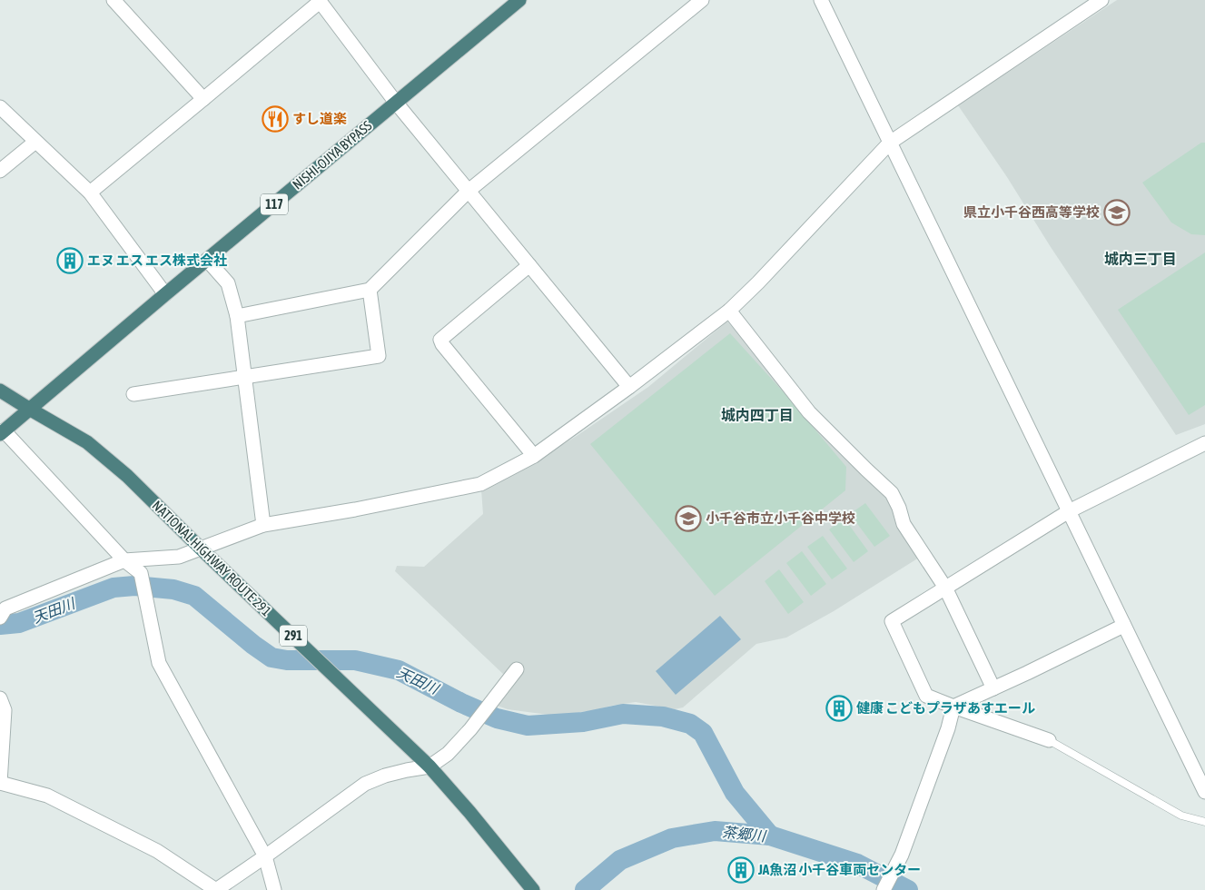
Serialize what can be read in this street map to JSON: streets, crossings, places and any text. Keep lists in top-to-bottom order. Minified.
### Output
{"streets":{"highway":["NISHI-OJIYA BYPASS","117","NATIONAL HIGHWAY ROUTE 291","291"]},"crossings":[["NISHI-OJIYA BYPASS","NATIONAL HIGHWAY ROUTE 291"]],"districts":["城内三丁目","城内四丁目"],"water":["天田川","茶郷川"],"places":{"restaurant":["すし道楽"],"school or university":["県立小千谷西高等学校","小千谷市立小千谷中学校"],"building":["エヌ エス エス株式会社","健康 こどもプラザあすエール","JA魚沼 小千谷車両センター"]}}
